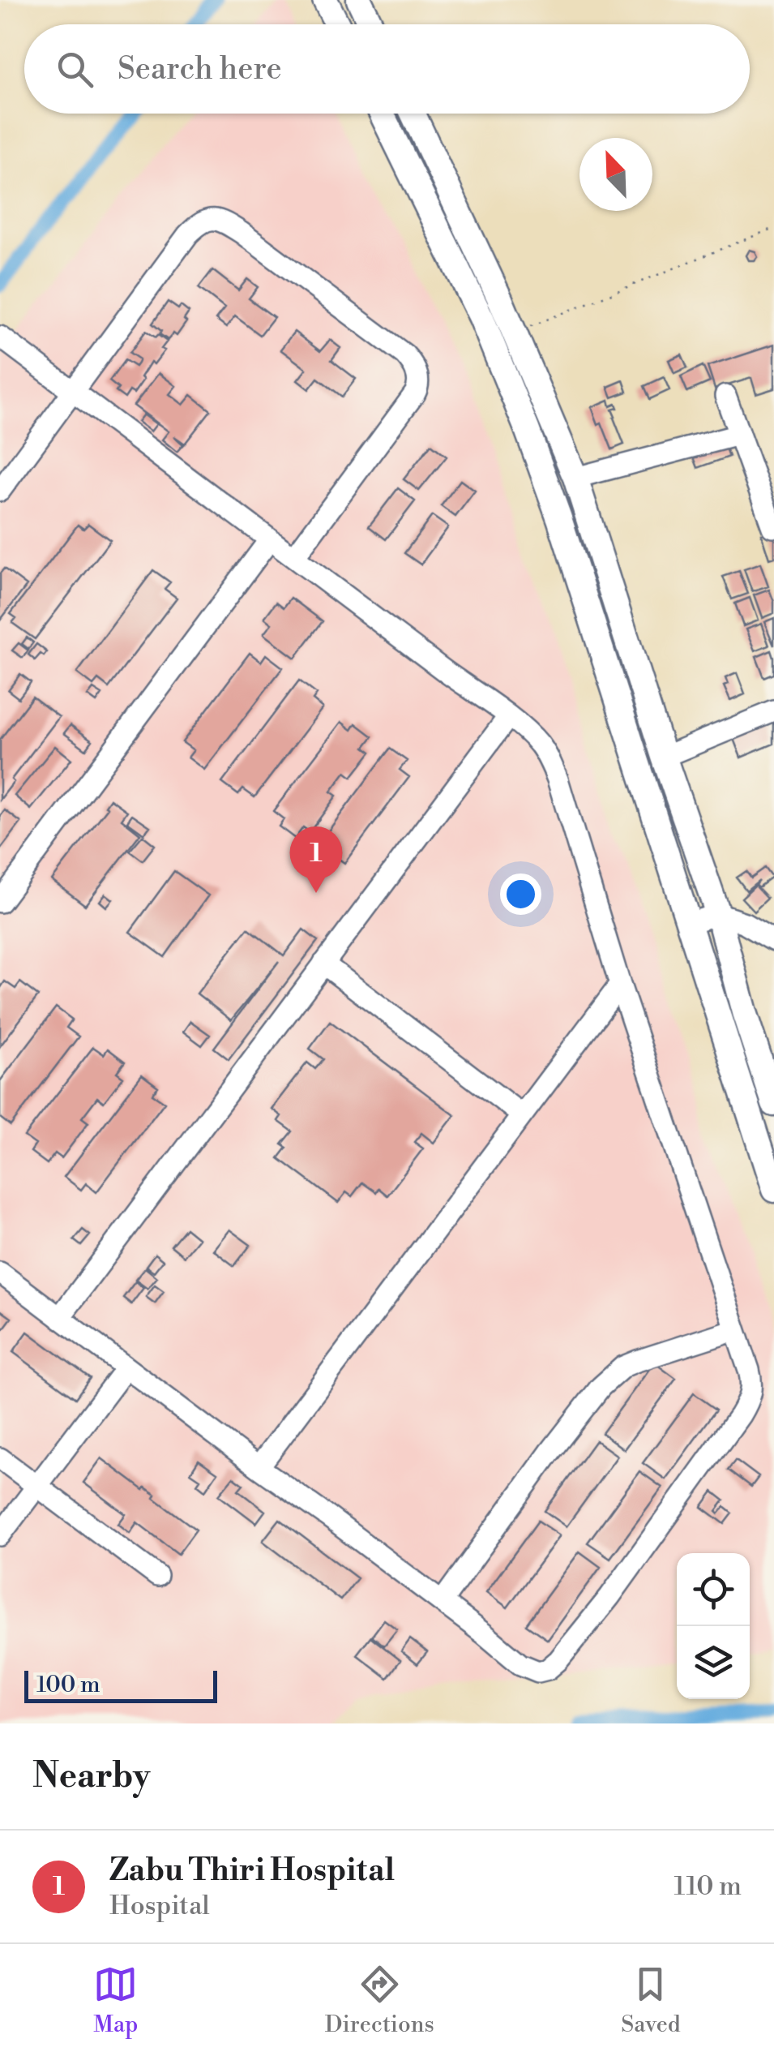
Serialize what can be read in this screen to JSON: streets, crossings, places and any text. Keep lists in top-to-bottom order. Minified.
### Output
{"scale_bar":"100 m","north":"top left","page":{"search":"Search here","pins":"1","scale":"100 m","heading":"Nearby","list":[{"mark":"1","name":"Zabu Thiri Hospital","note":"Hospital","value":"110 m"}],"nav":["Map","Directions","Saved"]}}
